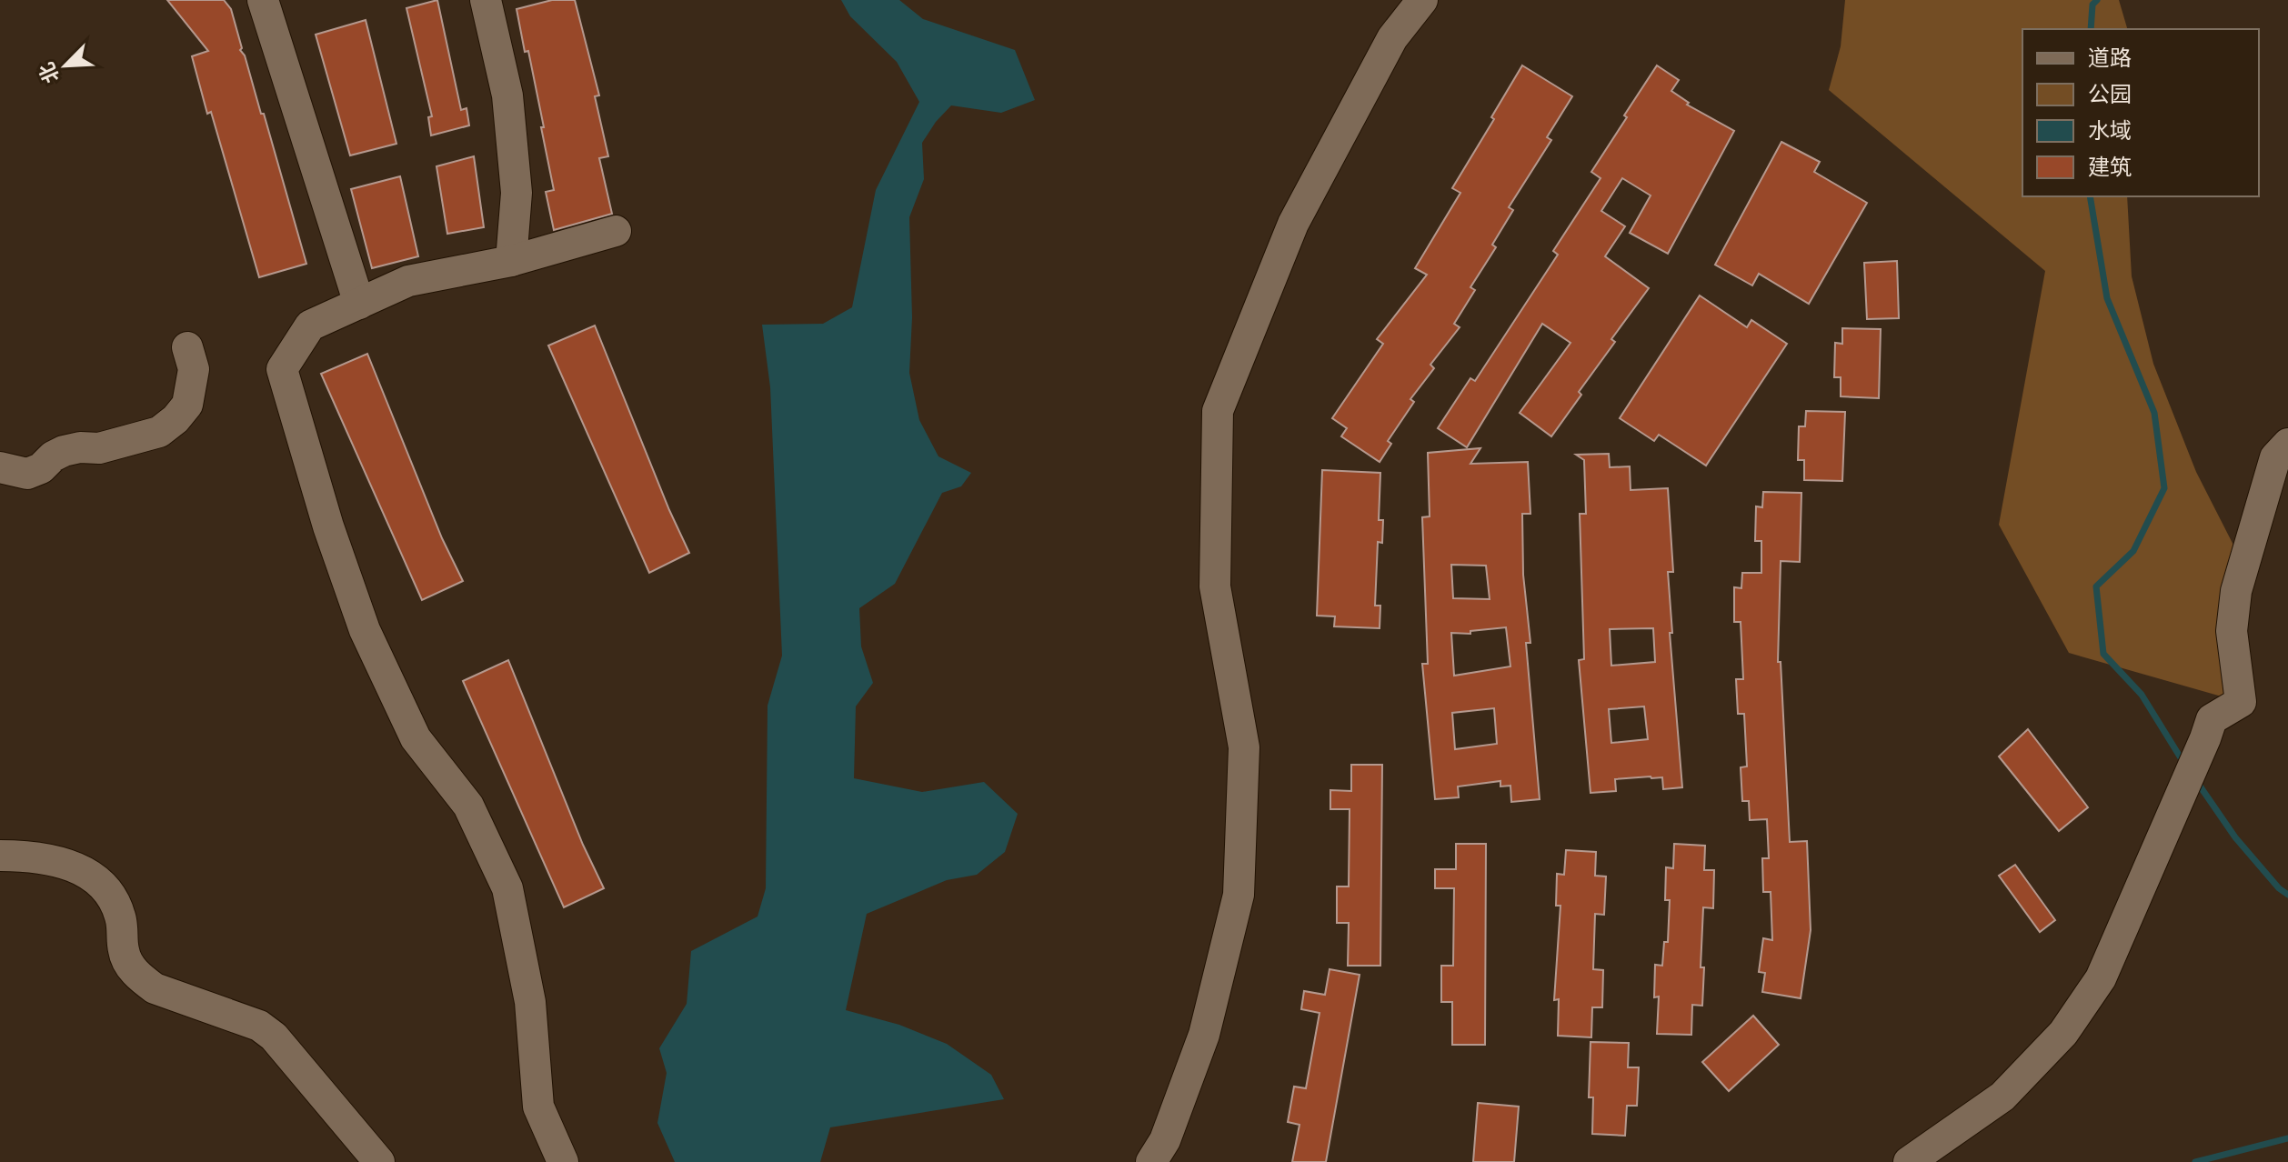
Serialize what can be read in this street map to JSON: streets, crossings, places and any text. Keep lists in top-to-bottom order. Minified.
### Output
{"legend":["道路","公园","水域","建筑"],"north":"bottom left"}
